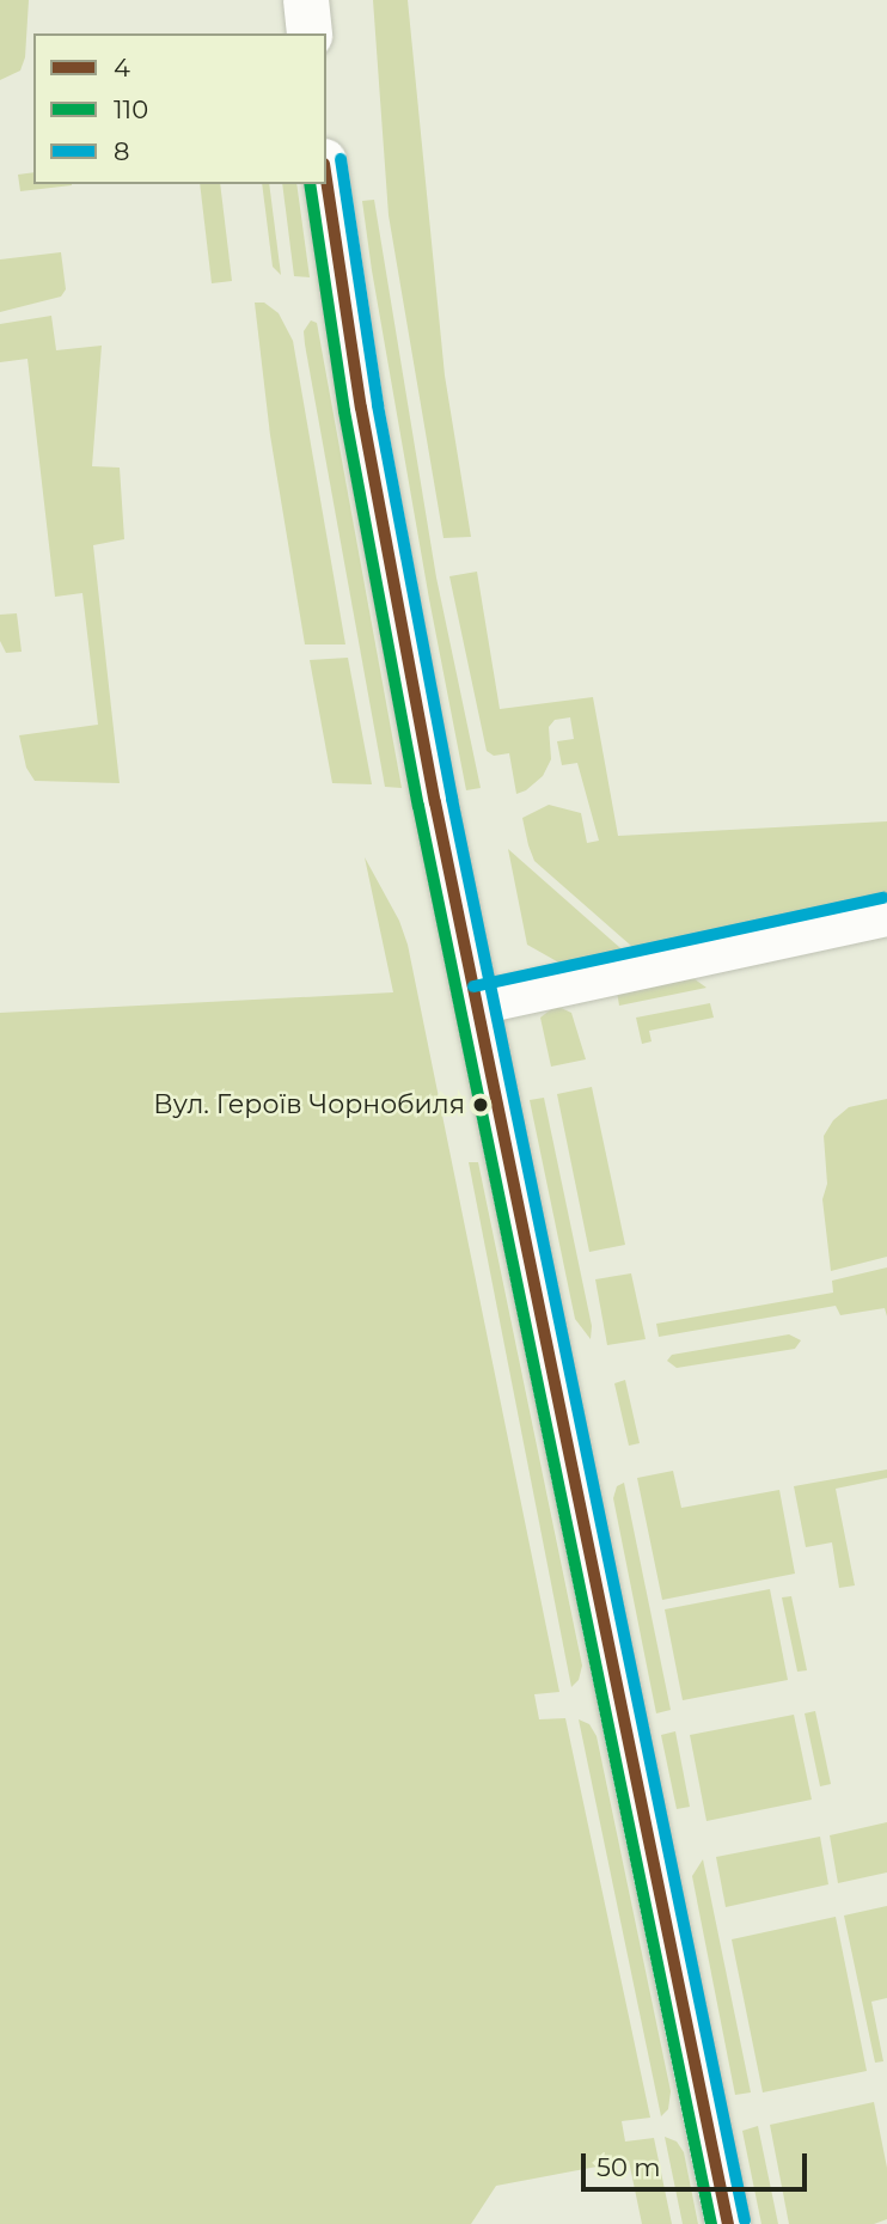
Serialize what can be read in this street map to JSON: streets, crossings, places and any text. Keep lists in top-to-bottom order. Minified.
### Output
{"places":["Вул. Героїв Чорнобиля"],"lines":["transit line 8","transit line 4","transit line 110"],"legend":["4","110","8"],"scale_bar":"50 m"}
